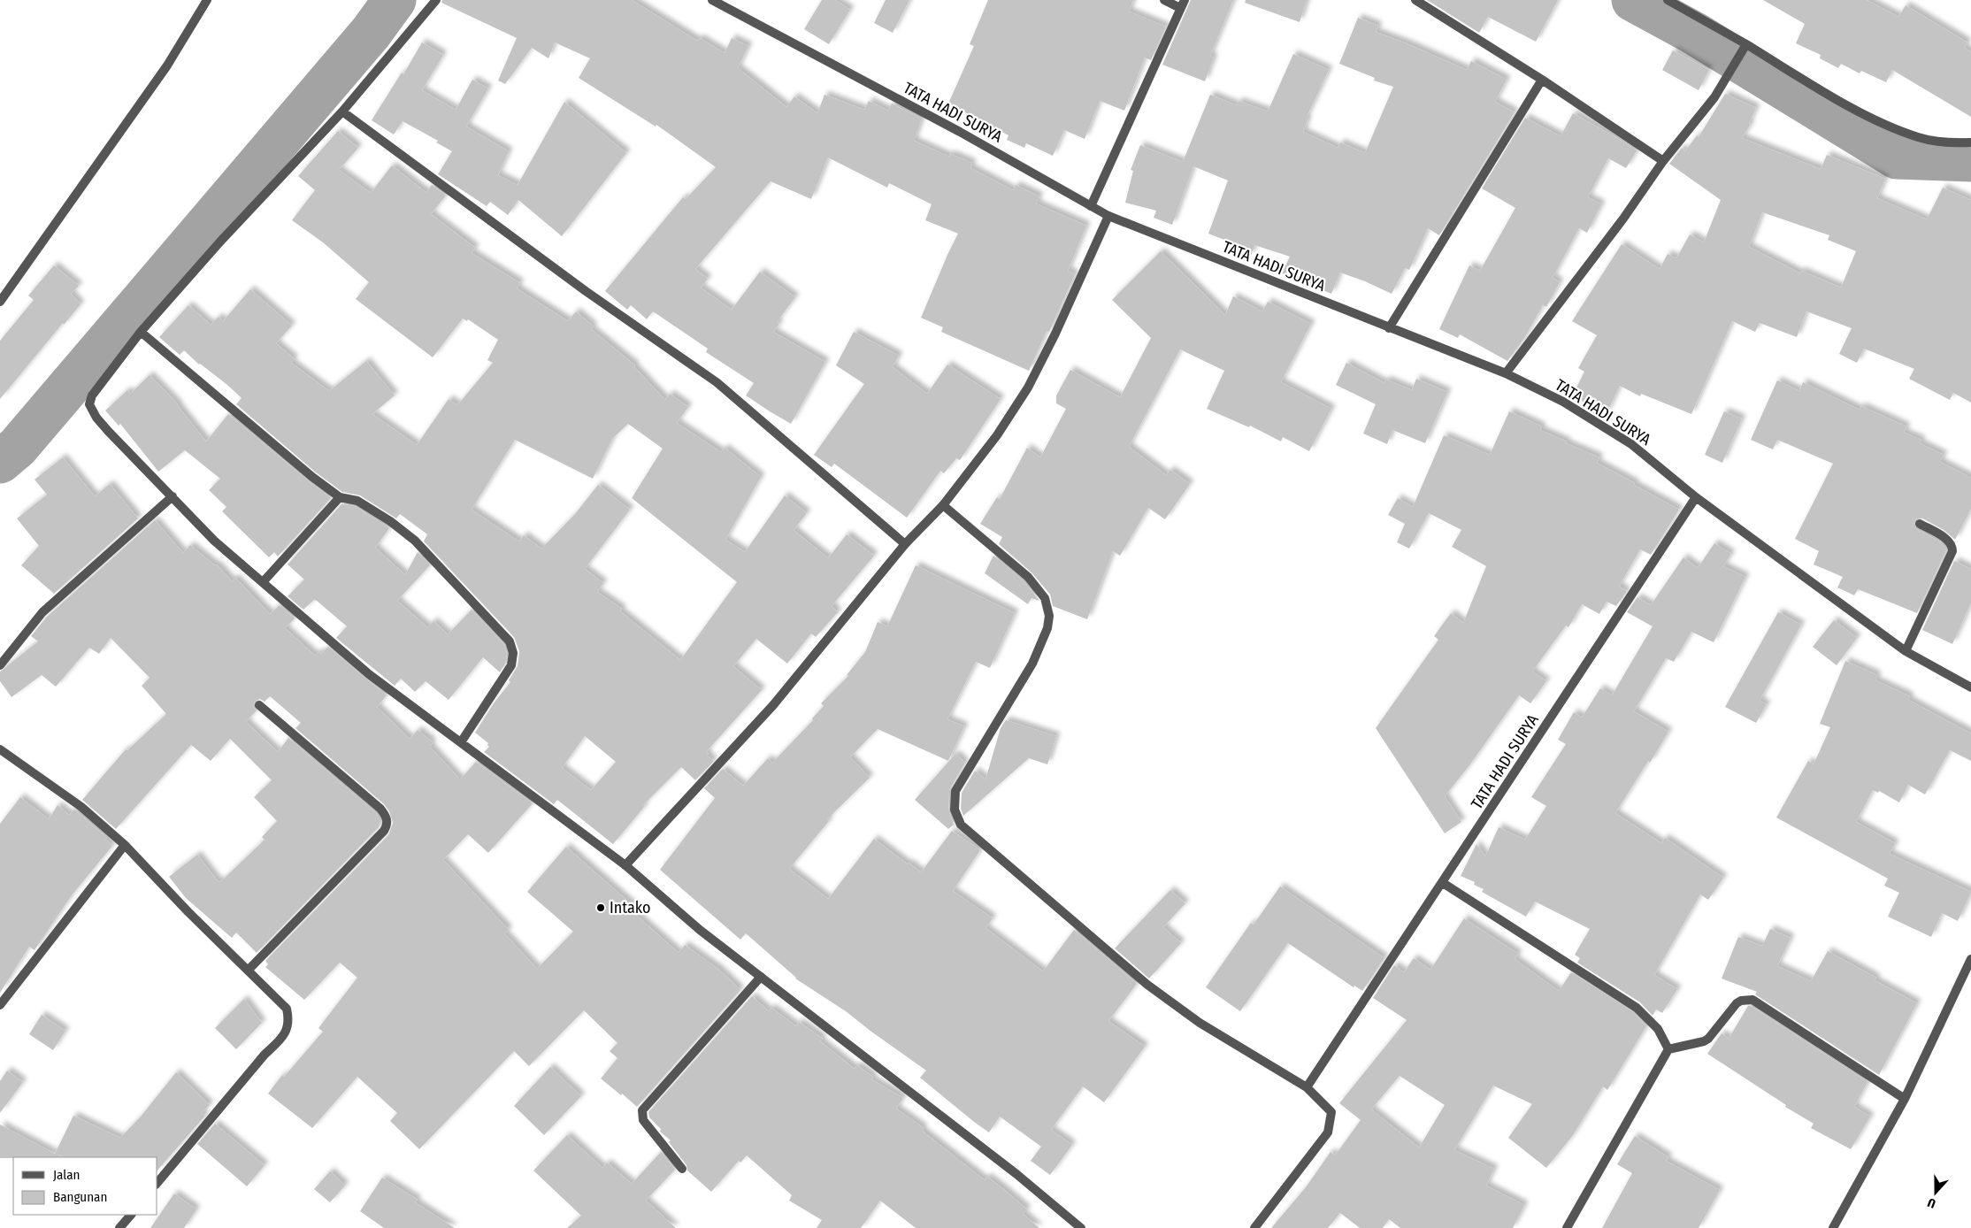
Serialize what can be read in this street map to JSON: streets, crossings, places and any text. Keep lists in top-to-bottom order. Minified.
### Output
{"streets":{"street":["TATA HADI SURYA"]},"places":["Intako"],"legend":["Jalan","Bangunan"],"north":"bottom"}
